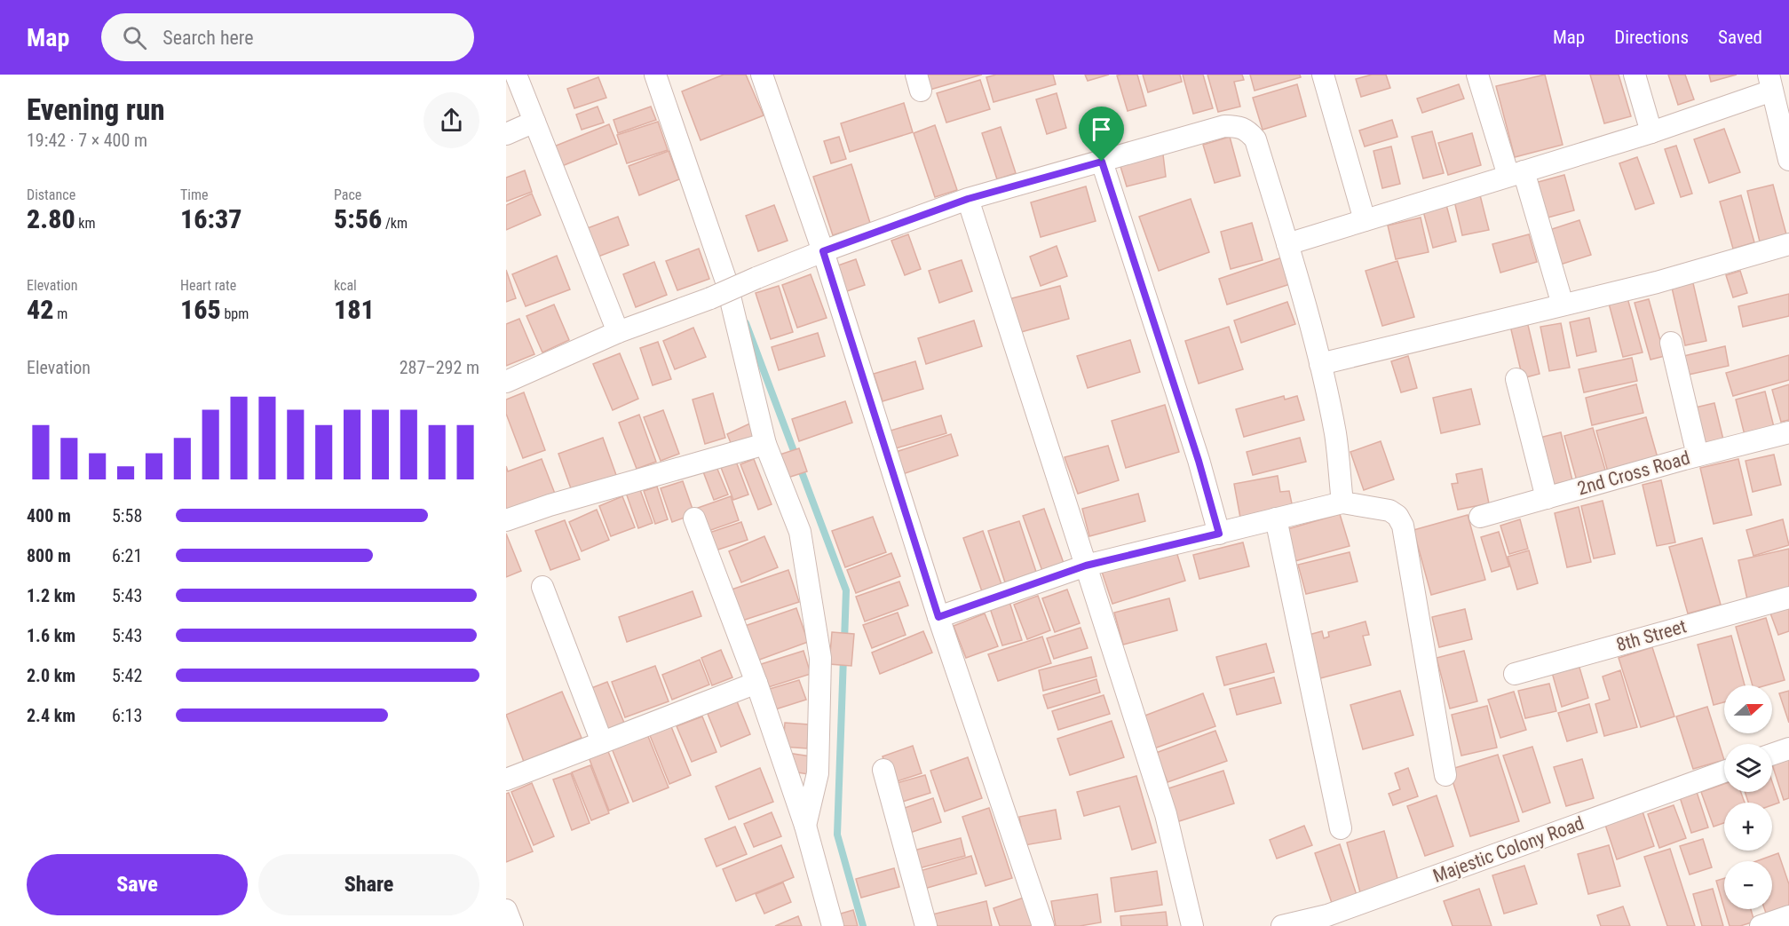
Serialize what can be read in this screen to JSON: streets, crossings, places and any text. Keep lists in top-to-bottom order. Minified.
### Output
{"streets":{"street":["2nd Cross Road","8th Street","Majestic Colony Road"]},"north":"right","page":{"header":"Map","search":"Search here","nav":["Map","Directions","Saved"],"heading":["Evening run","19:42 · 7 × 400 m"],"stats":[["Distance","2.80 km"],["Time","16:37"],["Pace","5:56 /km"],["Elevation","42 m"],["Heart rate","165 bpm"],["kcal","181"]],"chart":["Elevation","287–292 m"],"list":[{"name":"400 m","note":"5:58"},{"name":"800 m","note":"6:21"},{"name":"1.2 km","note":"5:43"},{"name":"1.6 km","note":"5:43"},{"name":"2.0 km","note":"5:42"},{"name":"2.4 km","note":"6:13"}],"map_buttons":["+","−"],"buttons":["Save","Share"]}}
